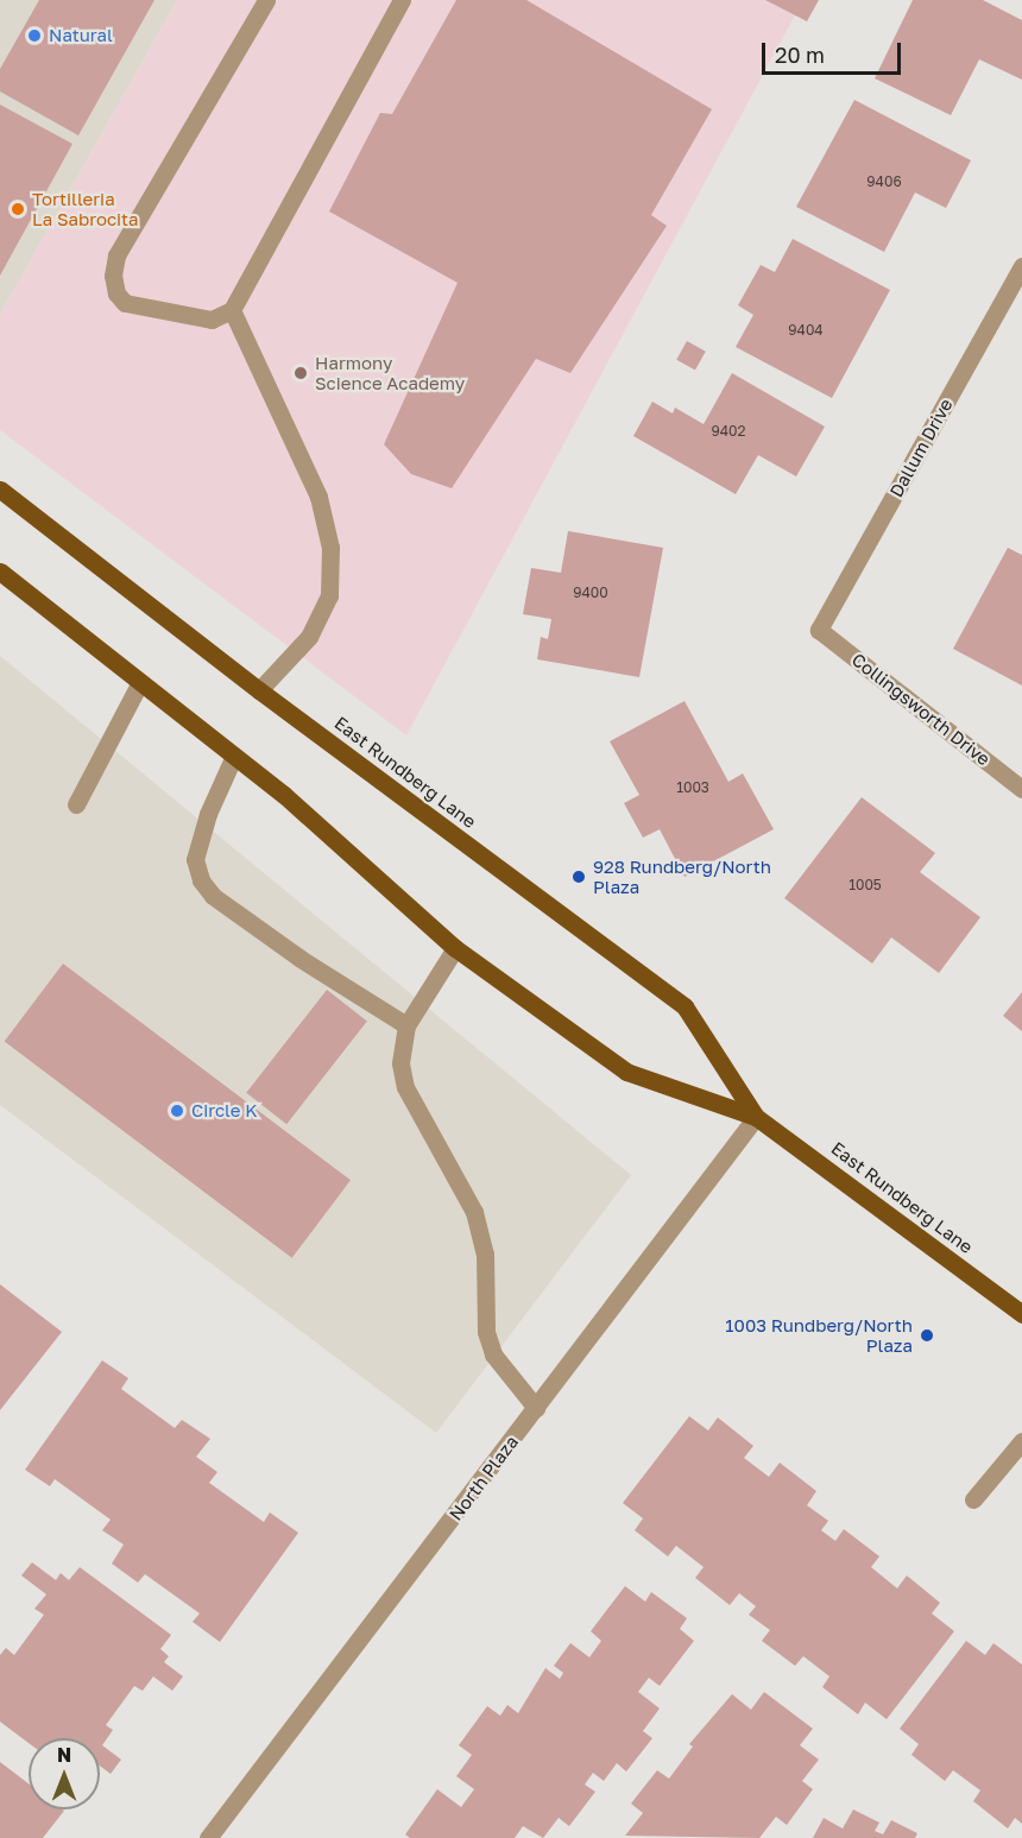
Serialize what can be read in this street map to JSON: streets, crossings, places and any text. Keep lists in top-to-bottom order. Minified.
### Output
{"streets":{"main road":["East Rundberg Lane"],"street":["Dallum Drive","Collingsworth Drive","North Plaza"]},"crossings":[["Dallum Drive","Collingsworth Drive"],["East Rundberg Lane","North Plaza"]],"places":["Natural","Tortilleria La Sabrocita","Harmony Science Academy","928 Rundberg/North Plaza","Circle K","1003 Rundberg/North Plaza"],"house_numbers":["9406","9404","9402","9400","1003","1005"],"scale_bar":"20 m","north":"top"}
